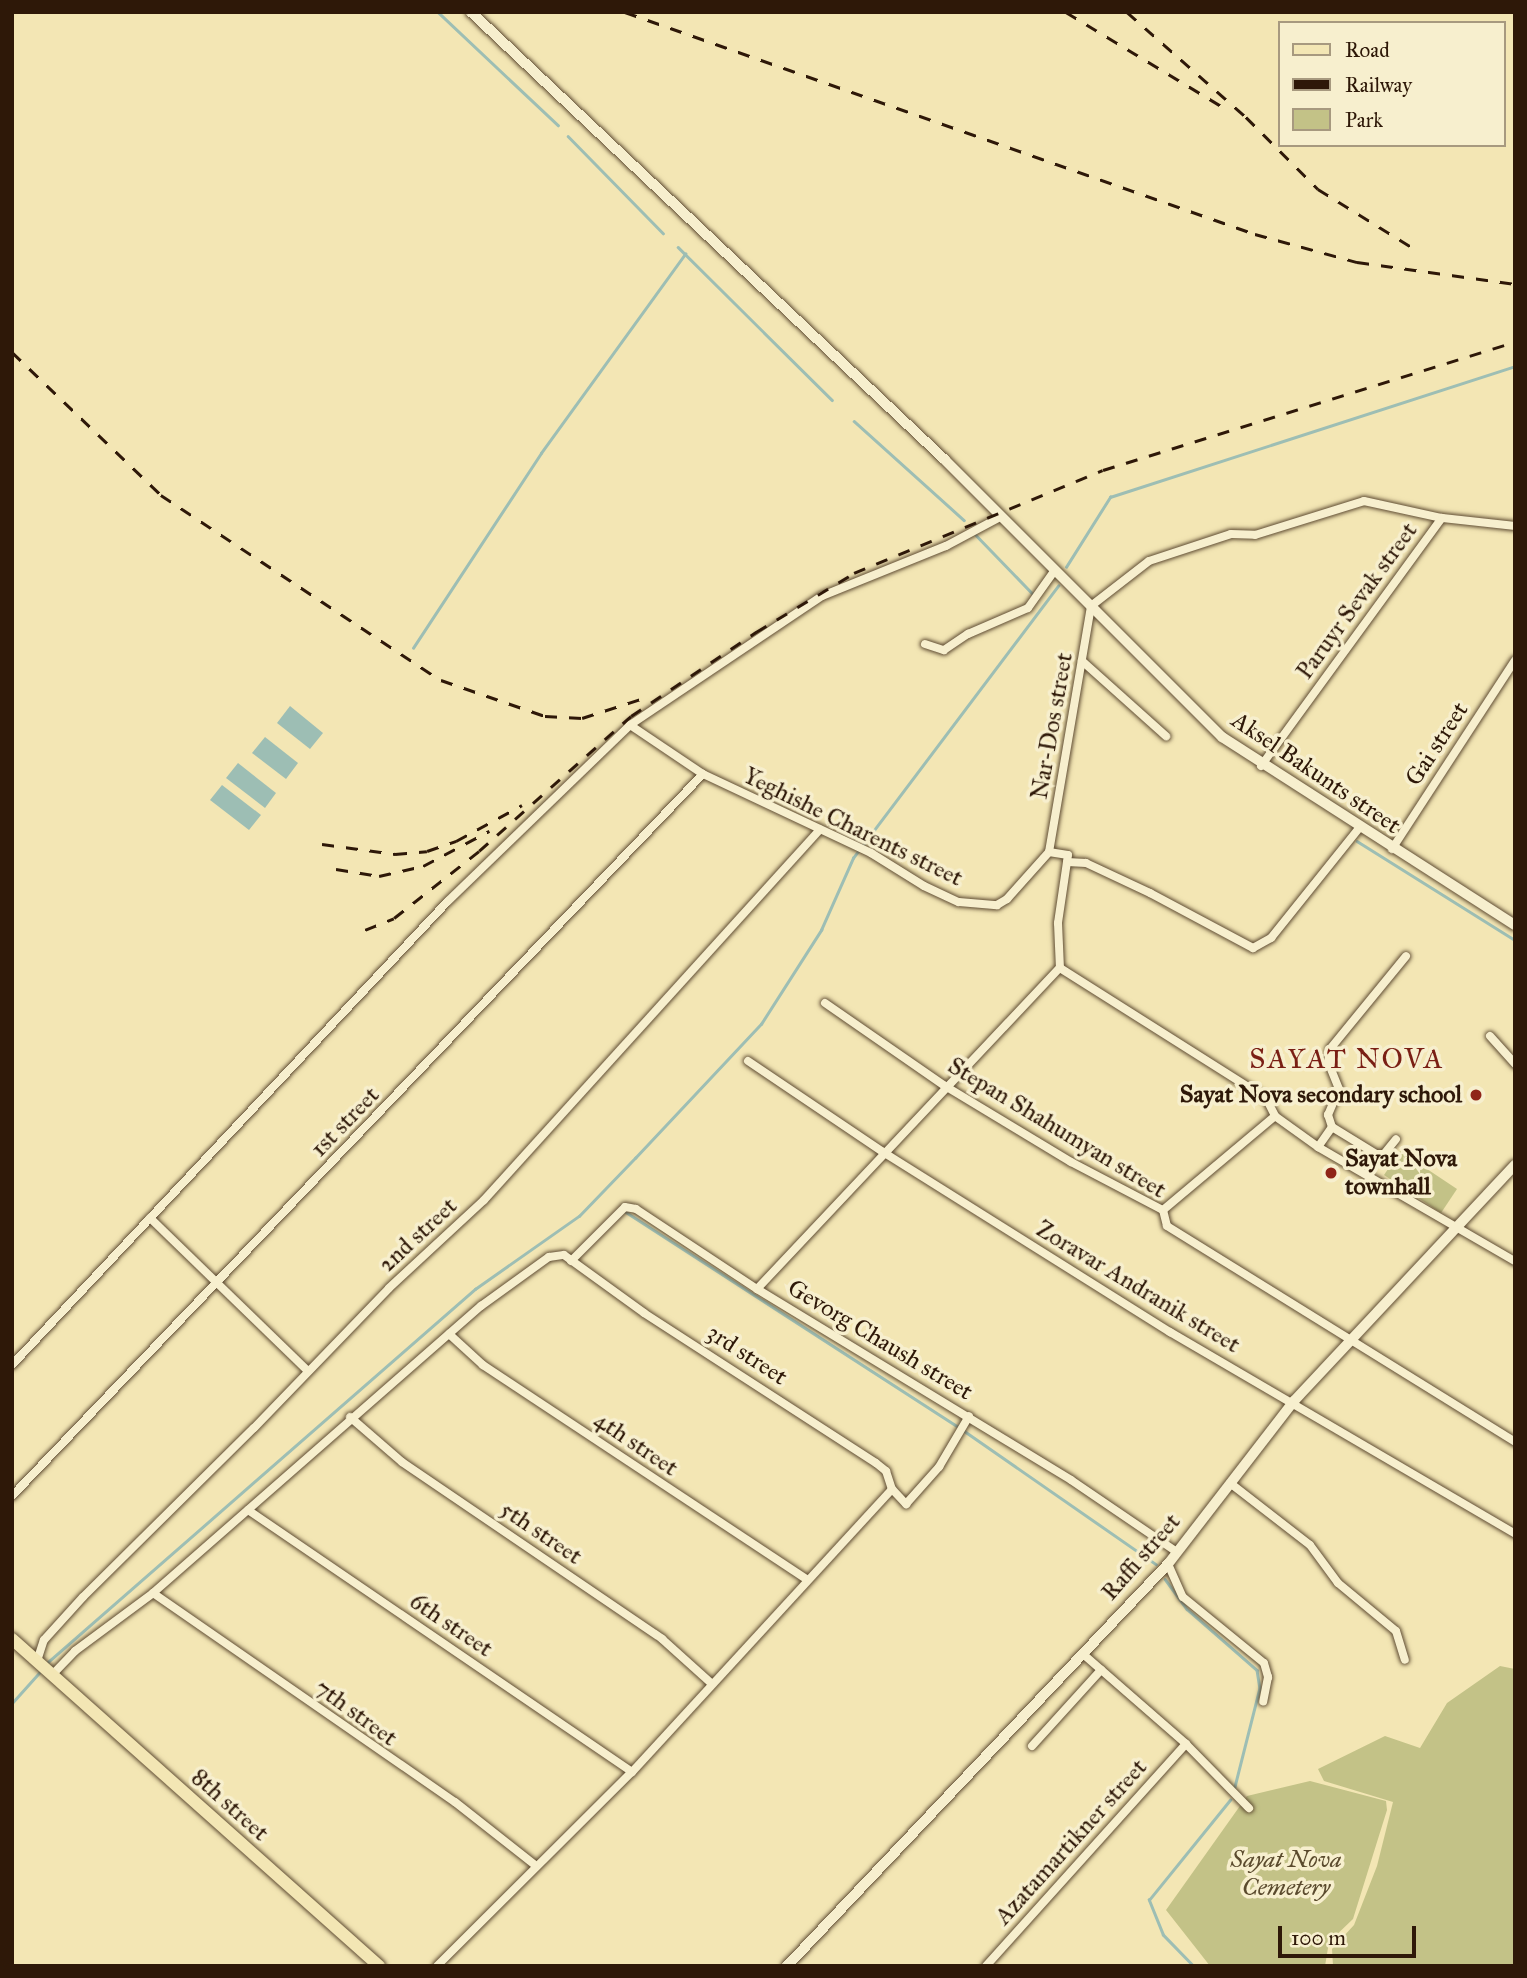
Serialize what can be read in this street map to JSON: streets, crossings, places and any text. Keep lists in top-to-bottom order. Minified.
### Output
{"streets":{"main road":["Aksel Bakunts street","Raffi street","8th street"],"street":["Paruyr Sevak street","Nar-Dos street","Gai street","Yeghishe Charents street","1st street","Stepan Shahumyan street","2nd street","Zoravar Andranik street","Gevorg Chaush street","3rd street","4th street","5th street","6th street","7th street","Azatamartikner street"]},"crossings":[["Paruyr Sevak street","Aksel Bakunts street"],["Nar-Dos street","Aksel Bakunts street"],["Nar-Dos street","Yeghishe Charents street"],["Gai street","Aksel Bakunts street"],["Yeghishe Charents street","1st street"],["Yeghishe Charents street","2nd street"],["Stepan Shahumyan street","Raffi street"],["2nd street","8th street"],["Zoravar Andranik street","Raffi street"],["Gevorg Chaush street","3rd street"],["Gevorg Chaush street","Raffi street"]],"districts":["SAYAT NOVA"],"parks":["Sayat Nova Cemetery"],"places":["Sayat Nova secondary school","Sayat Nova townhall"],"legend":["Road","Railway","Park"],"scale_bar":"100 m"}
